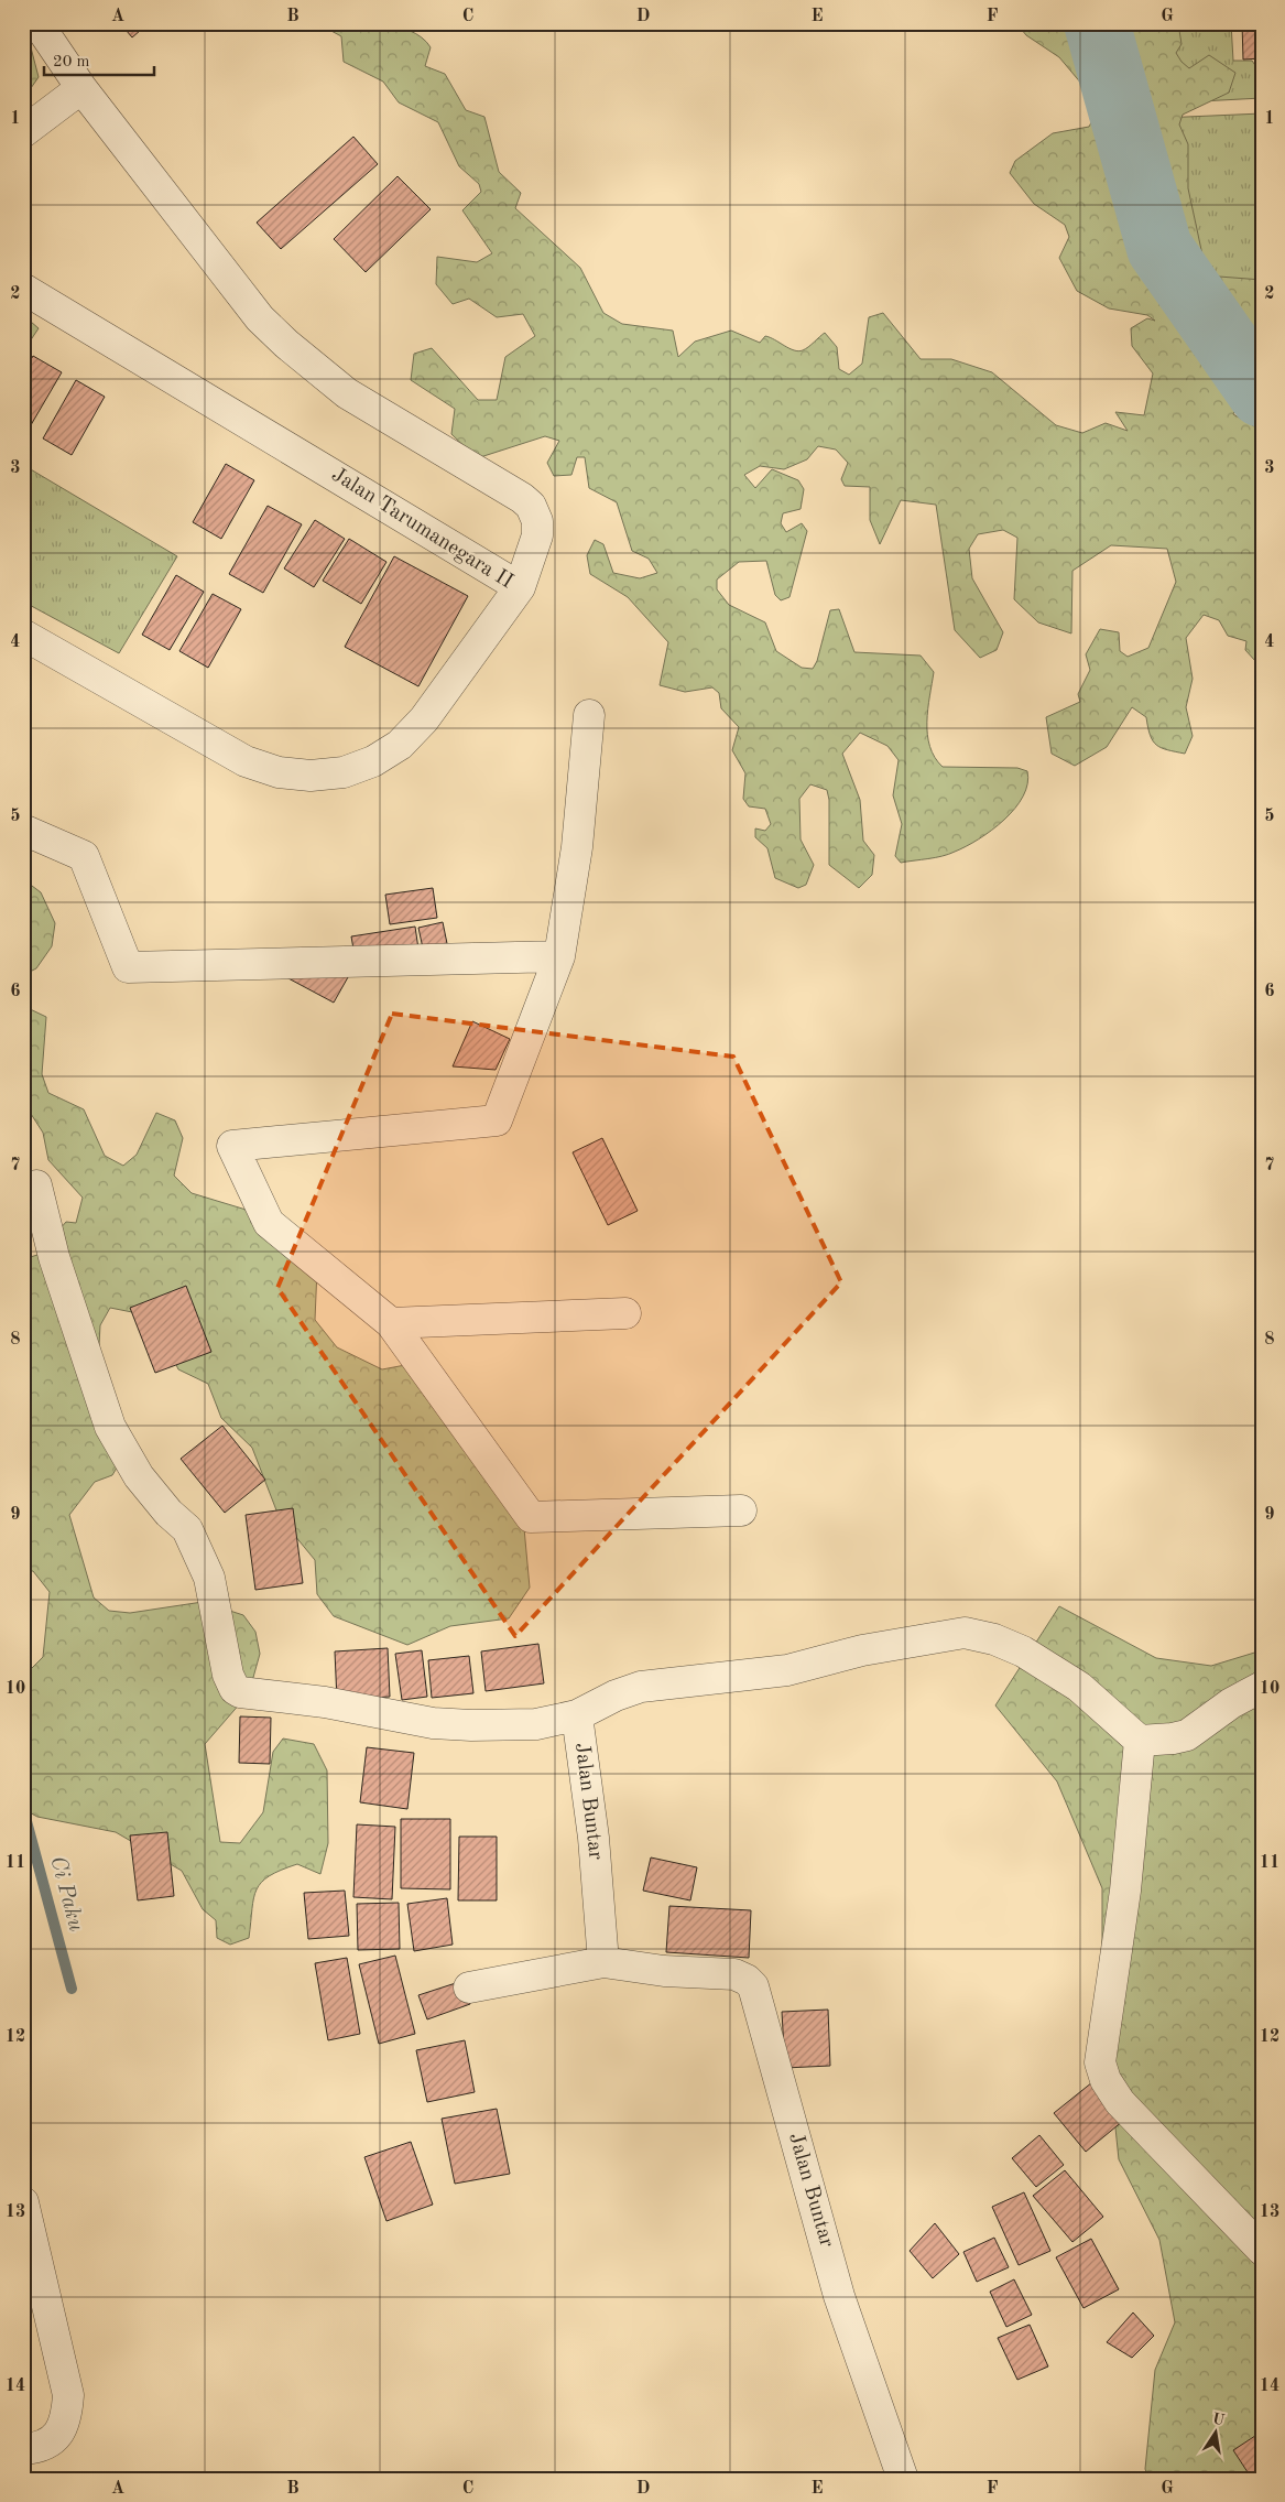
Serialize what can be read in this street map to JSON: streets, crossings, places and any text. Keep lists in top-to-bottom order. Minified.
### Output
{"streets":{"street":["Jalan Tarumanegara II","Jalan Buntar"]},"water":["Ci Paku"],"scale_bar":"20 m","north":"top","grid":{"columns":["A","B","C","D","E","F","G"],"rows":["1","2","3","4","5","6","7","8","9","10","11","12","13","14"]}}
